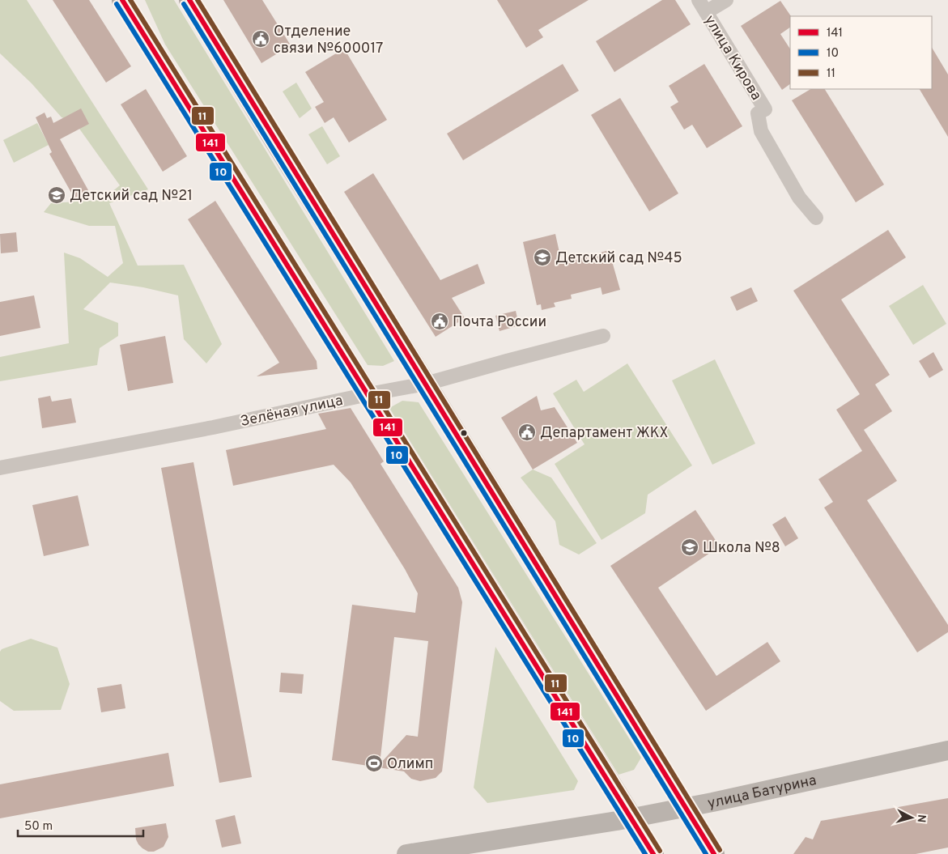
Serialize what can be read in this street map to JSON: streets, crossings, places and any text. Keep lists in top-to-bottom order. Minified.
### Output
{"streets":{"street":["улица Кирова","Зелёная улица","улица Батурина"]},"places":{"public building":["Отделение связи №600017","Почта России","Департамент ЖКХ"],"school or university":["Детский сад №21","Детский сад №45","Школа №8"],"sports":["Олимп"]},"lines":["transit line 141","transit line 11","transit line 10"],"legend":["141","10","11"],"scale_bar":"50 m","north":"right"}
